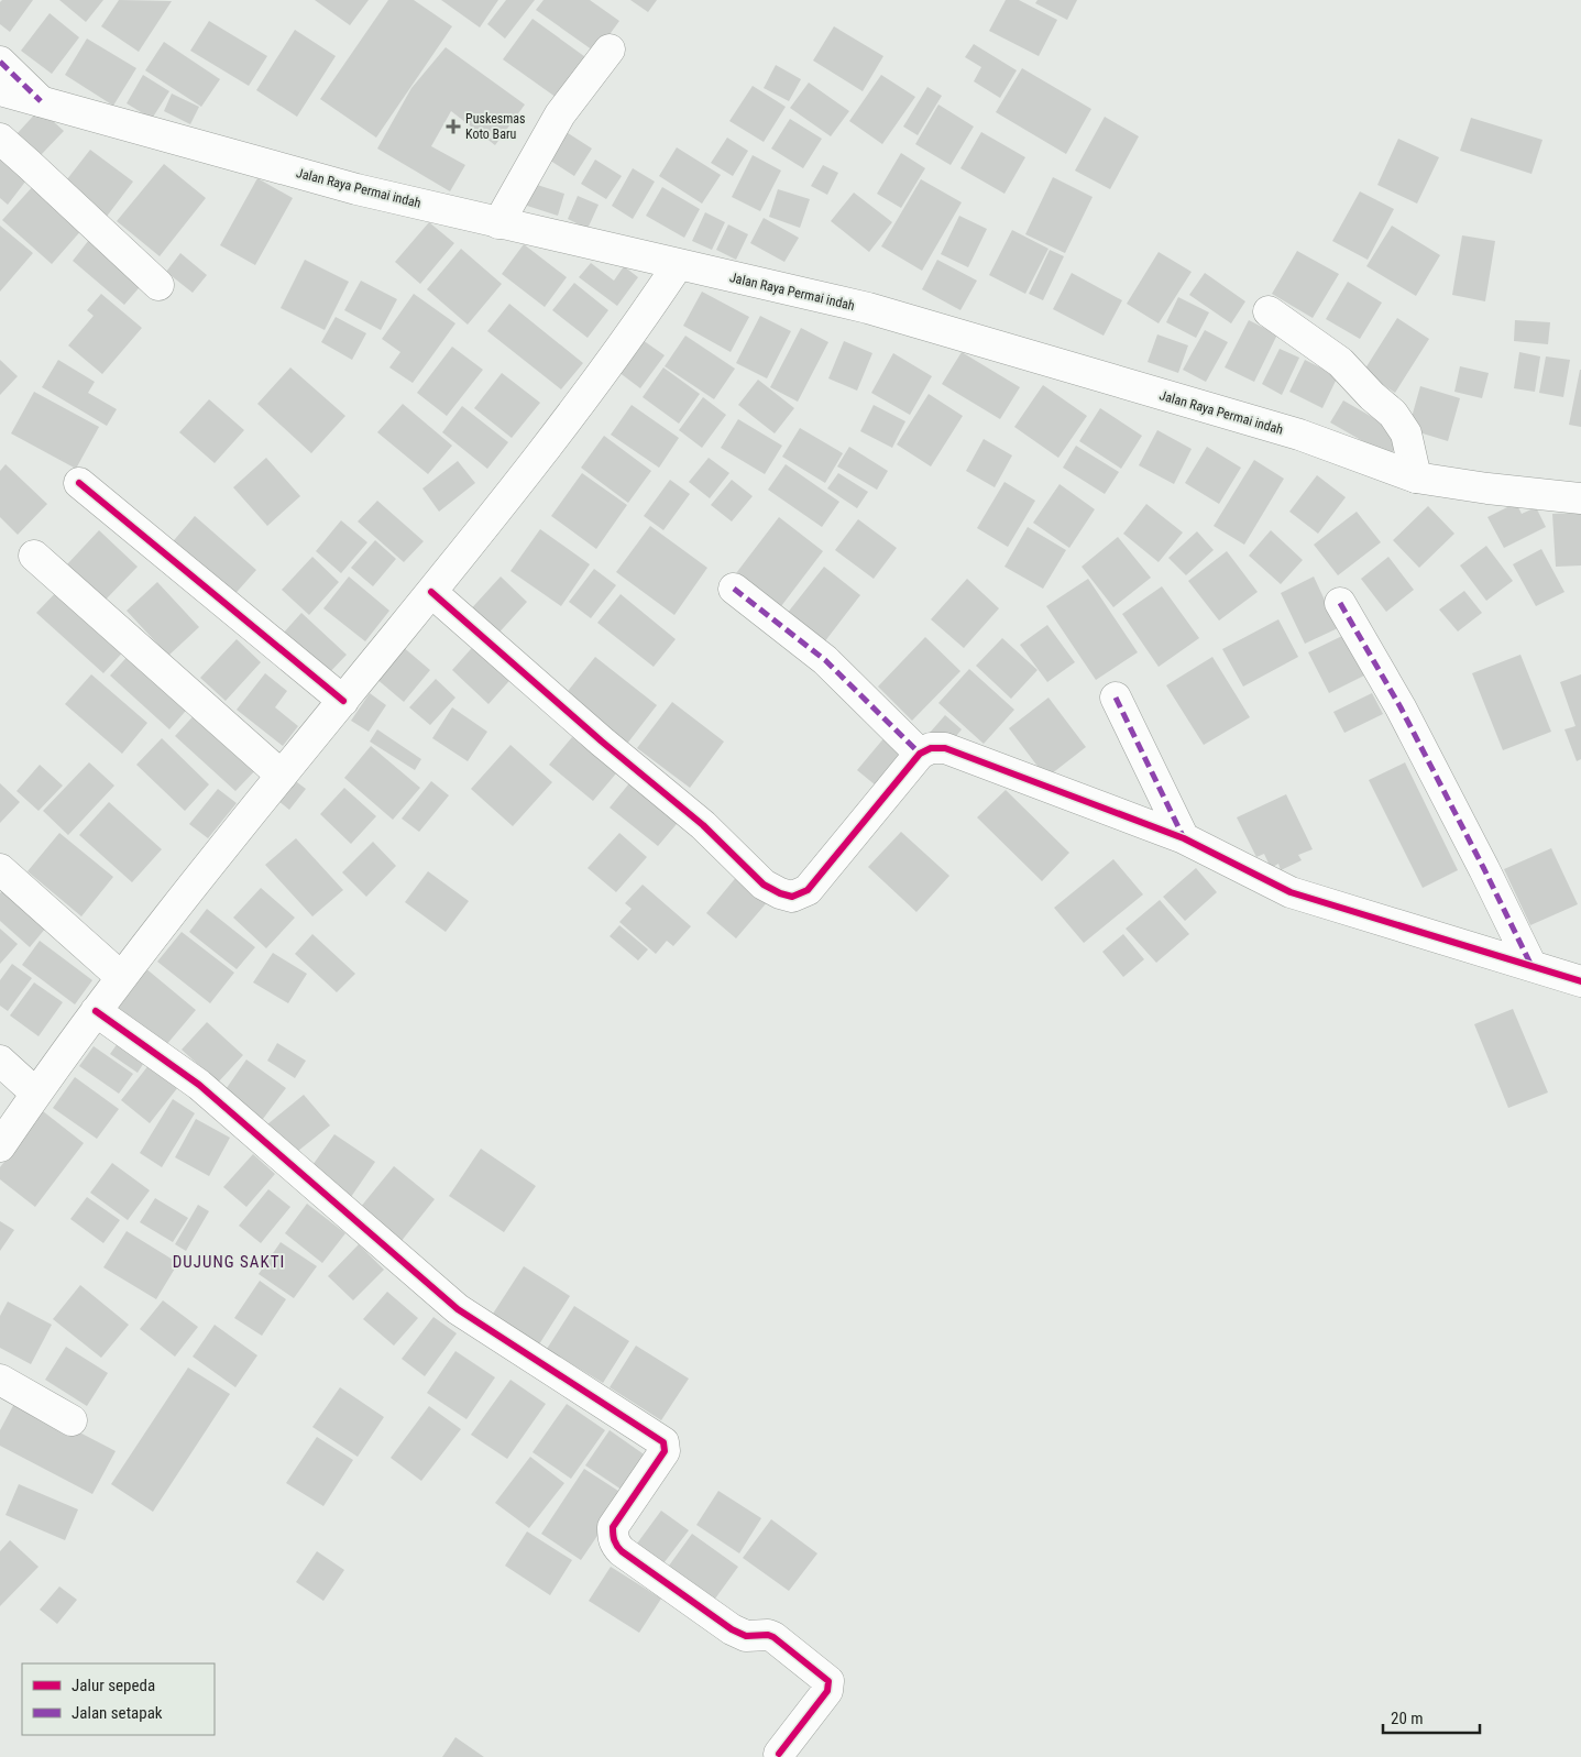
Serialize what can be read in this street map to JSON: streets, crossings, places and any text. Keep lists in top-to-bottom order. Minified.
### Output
{"streets":{"street":["Jalan Raya Permai indah"]},"districts":["DUJUNG SAKTI"],"places":{"health":["Puskesmas Koto Baru"]},"legend":["Jalur sepeda","Jalan setapak"],"scale_bar":"20 m"}
